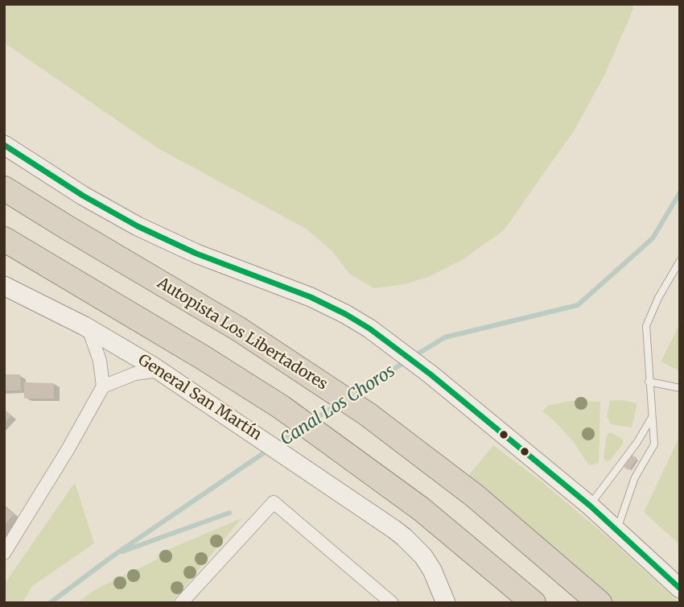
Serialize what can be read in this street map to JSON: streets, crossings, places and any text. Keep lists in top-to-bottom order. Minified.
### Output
{"streets":{"highway":["Autopista Los Libertadores"],"street":["General San Martín"]},"water":["Canal Los Choros"]}
